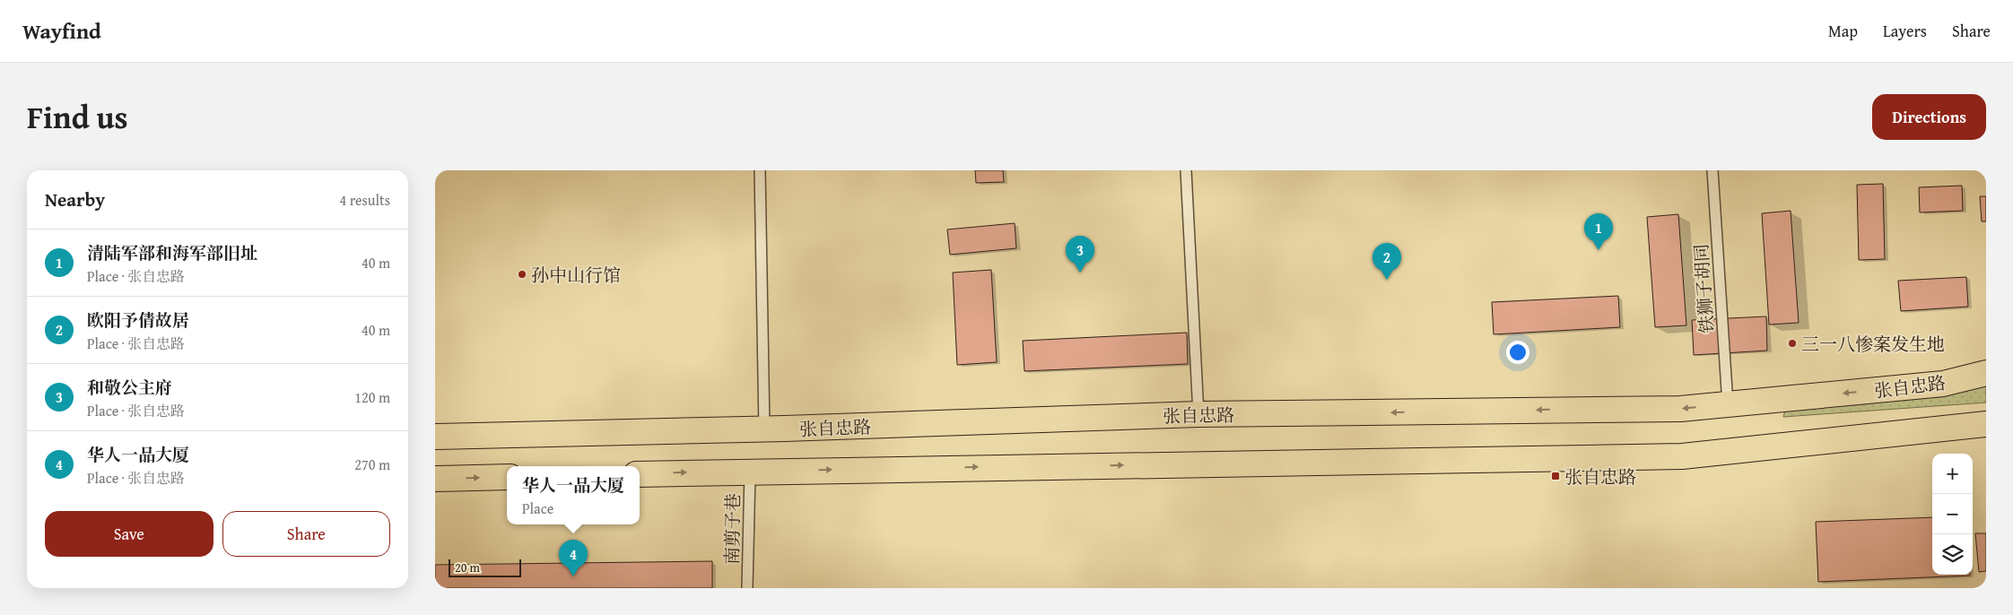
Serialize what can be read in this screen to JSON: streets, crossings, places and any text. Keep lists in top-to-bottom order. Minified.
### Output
{"streets":{"main road":["张自忠路"],"lane":["铁狮子胡同","南剪子巷"]},"crossings":[["铁狮子胡同","张自忠路"]],"places":{"other":["孙中山行馆","三一八惨案发生地"],"transit":["张自忠路"]},"scale_bar":"20 m","page":{"header":"Wayfind","nav":["Map","Layers","Share"],"title":"Find us","buttons":["Directions",["Save","Share"]],"heading":["Nearby","4 results"],"pins":["1","3","2","4"],"list":[{"mark":"1","name":"清陆军部和海军部旧址","note":"Place · 张自忠路","value":"40 m"},{"mark":"2","name":"欧阳予倩故居","note":"Place · 张自忠路","value":"40 m"},{"mark":"3","name":"和敬公主府","note":"Place · 张自忠路","value":"120 m"},{"mark":"4","name":"华人一品大厦","note":"Place · 张自忠路","value":"270 m"}],"map_buttons":["+","−"],"popup":["华人一品大厦","Place"],"scale":"20 m"}}
